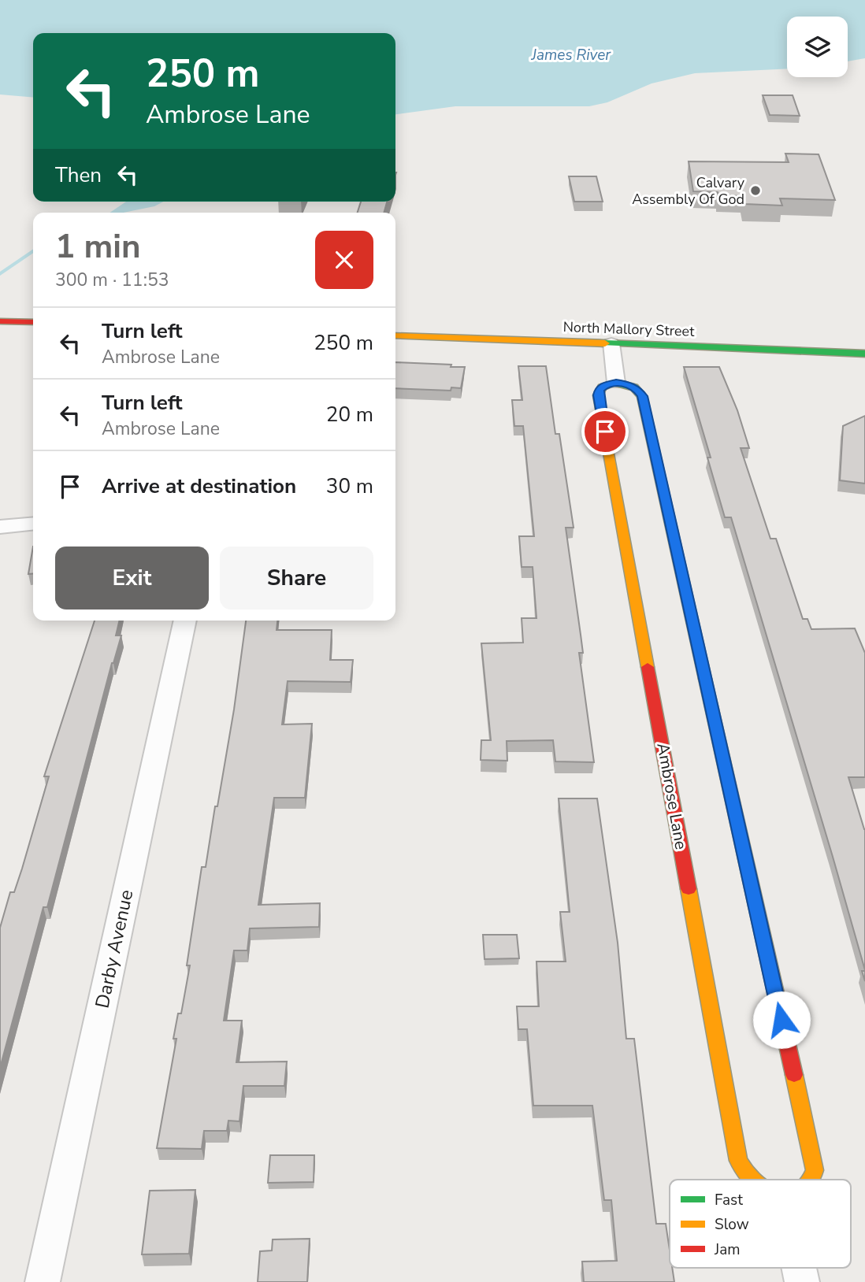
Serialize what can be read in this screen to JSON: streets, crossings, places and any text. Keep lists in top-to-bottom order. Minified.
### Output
{"streets":{"street":["North Mallory Street","Ambrose Lane","Darby Avenue"]},"water":["James River"],"places":["Calvary Assembly Of God"],"legend":["Fast","Slow","Jam"],"page":{"turn":["250 m","Ambrose Lane"],"then":"Then","heading":["1 min","300 m · 11:53"],"list":[{"name":"Turn left","note":"Ambrose Lane","value":"250 m"},{"name":"Turn left","note":"Ambrose Lane","value":"20 m"},{"name":"Arrive at destination","value":"30 m"}],"buttons":["Exit","Share"]}}
